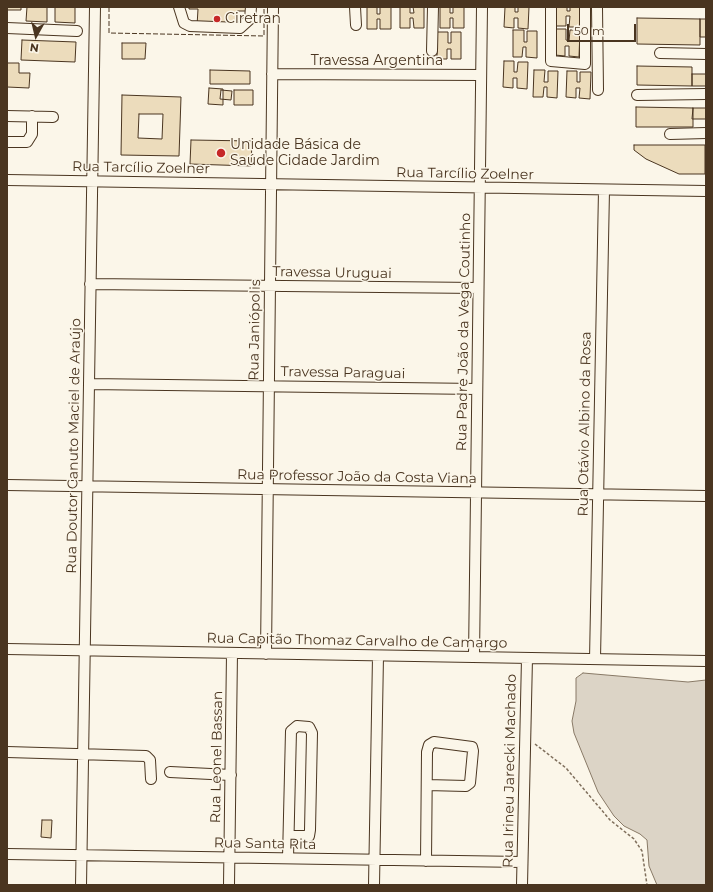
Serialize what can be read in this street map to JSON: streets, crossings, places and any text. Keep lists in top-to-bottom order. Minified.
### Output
{"streets":{"street":["Travessa Argentina","Rua Tarcílio Zoelner","Travessa Uruguai","Rua Janiópolis","Rua Padre João da Vega Coutinho","Travessa Paraguai","Rua Otávio Albino da Rosa","Rua Doutor Canuto Maciel de Araújo","Rua Professor João da Costa Viana","Rua Capitão Thomaz Carvalho de Camargo","Rua Leonel Bassan","Rua Irineu Jarecki Machado","Rua Santa Rita"]},"crossings":[["Travessa Argentina","Rua Janiópolis"],["Travessa Argentina","Rua Padre João da Vega Coutinho"],["Rua Tarcílio Zoelner","Rua Janiópolis"],["Rua Tarcílio Zoelner","Rua Padre João da Vega Coutinho"],["Rua Tarcílio Zoelner","Rua Otávio Albino da Rosa"],["Rua Tarcílio Zoelner","Rua Doutor Canuto Maciel de Araújo"],["Travessa Uruguai","Rua Janiópolis"],["Travessa Uruguai","Rua Padre João da Vega Coutinho"],["Travessa Uruguai","Rua Doutor Canuto Maciel de Araújo"],["Rua Janiópolis","Travessa Paraguai"],["Rua Janiópolis","Rua Professor João da Costa Viana"],["Rua Janiópolis","Rua Capitão Thomaz Carvalho de Camargo"],["Rua Padre João da Vega Coutinho","Travessa Paraguai"],["Rua Padre João da Vega Coutinho","Rua Professor João da Costa Viana"],["Rua Padre João da Vega Coutinho","Rua Capitão Thomaz Carvalho de Camargo"],["Travessa Paraguai","Rua Doutor Canuto Maciel de Araújo"],["Rua Otávio Albino da Rosa","Rua Professor João da Costa Viana"],["Rua Otávio Albino da Rosa","Rua Capitão Thomaz Carvalho de Camargo"],["Rua Doutor Canuto Maciel de Araújo","Rua Professor João da Costa Viana"],["Rua Doutor Canuto Maciel de Araújo","Rua Capitão Thomaz Carvalho de Camargo"],["Rua Doutor Canuto Maciel de Araújo","Rua Santa Rita"],["Rua Capitão Thomaz Carvalho de Camargo","Rua Leonel Bassan"],["Rua Capitão Thomaz Carvalho de Camargo","Rua Irineu Jarecki Machado"],["Rua Leonel Bassan","Rua Santa Rita"],["Rua Irineu Jarecki Machado","Rua Santa Rita"]],"places":["Ciretran","Unidade Básica de Saúde Cidade Jardim"],"scale_bar":"50 m","north":"bottom"}
